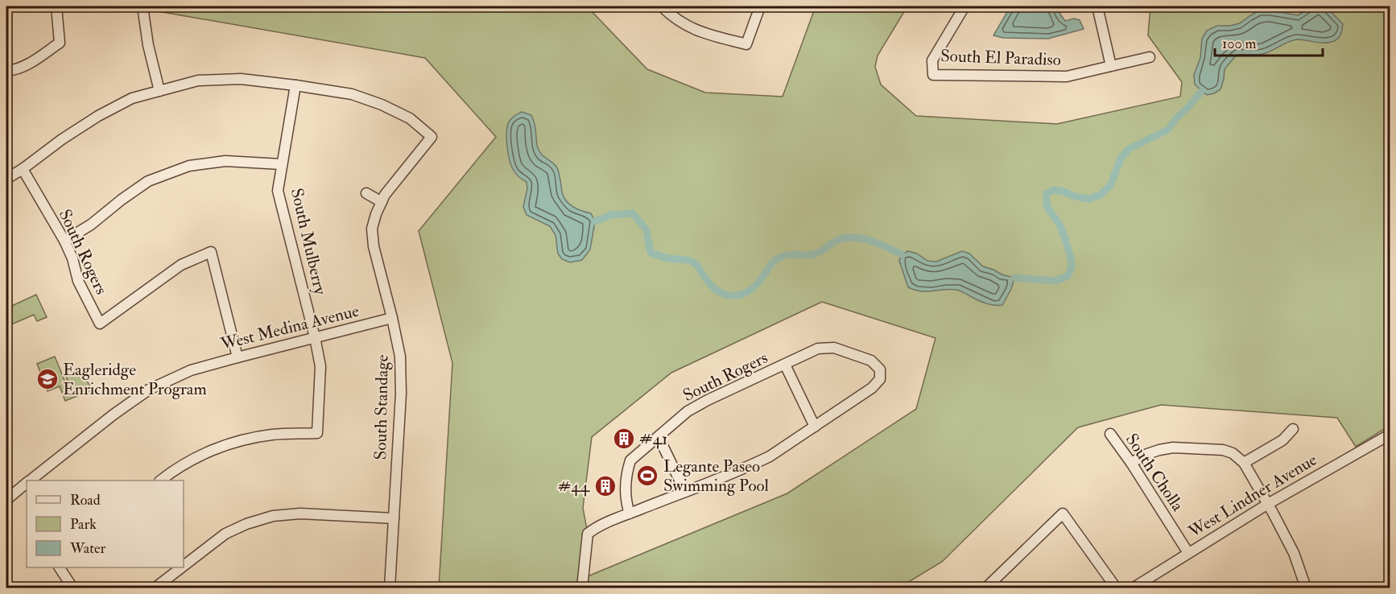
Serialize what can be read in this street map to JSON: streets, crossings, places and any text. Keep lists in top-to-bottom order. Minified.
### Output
{"streets":{"street":["South El Paradiso","South Mulberry","South Rogers","West Medina Avenue","South Standage","South Cholla","West Lindner Avenue"]},"crossings":[["South Mulberry","West Medina Avenue"],["South Mulberry","South Standage"],["South Rogers","West Medina Avenue"],["West Medina Avenue","South Standage"],["South Cholla","West Lindner Avenue"]],"places":{"school or university":["Eagleridge Enrichment Program"],"building":["#41","#44"],"sports":["Legante Paseo Swimming Pool"]},"legend":["Road","Park","Water"],"scale_bar":"100 m"}
